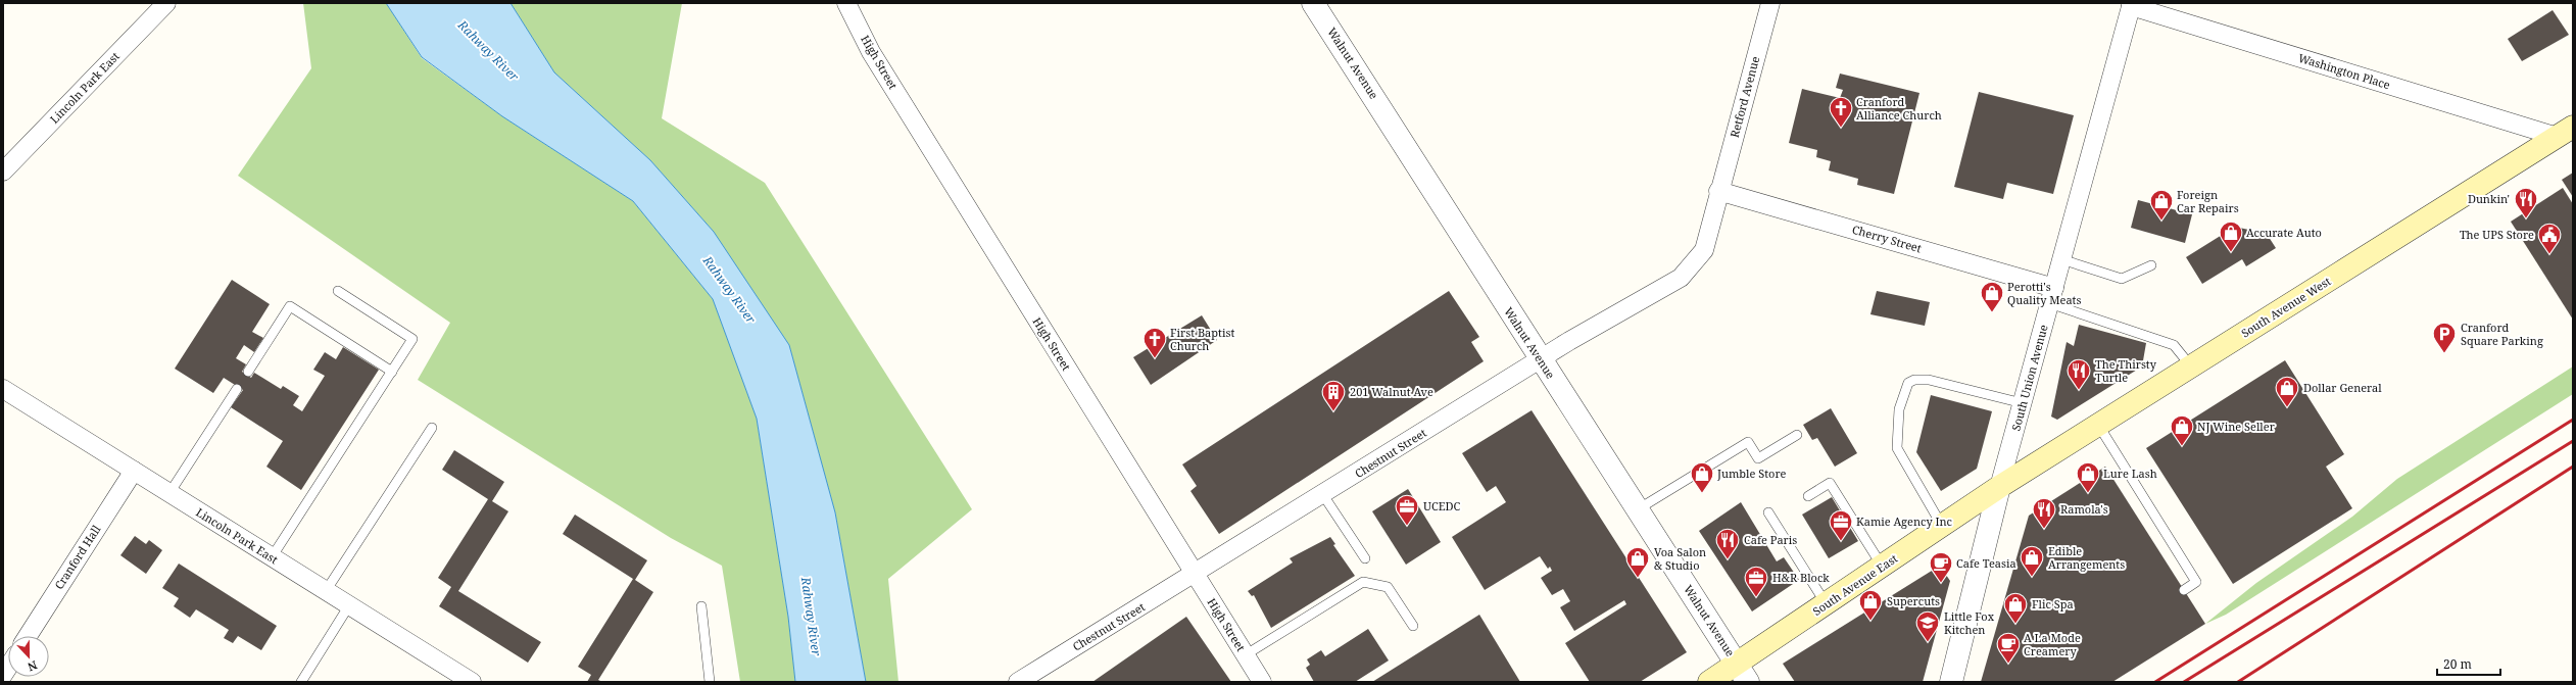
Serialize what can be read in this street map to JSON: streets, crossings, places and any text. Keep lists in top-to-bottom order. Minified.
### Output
{"streets":{"main road":["South Avenue West","South Avenue East"],"street":["High Street","Walnut Avenue","Washington Place","Lincoln Park East","Retford Avenue","Cherry Street","South Union Avenue","Chestnut Street","Cranford Hall"]},"crossings":[["High Street","Chestnut Street"],["Walnut Avenue","Chestnut Street"],["Walnut Avenue","South Avenue East"],["Washington Place","South Avenue West"],["Washington Place","South Union Avenue"],["Lincoln Park East","Cranford Hall"],["Retford Avenue","Cherry Street"],["Retford Avenue","Chestnut Street"],["Cherry Street","South Union Avenue"],["Cherry Street","Chestnut Street"],["South Avenue West","South Union Avenue"],["South Avenue West","South Avenue East"],["South Union Avenue","South Avenue East"]],"water":["Rahway River"],"places":{"church":["Cranford Alliance Church","First Baptist Church"],"restaurant":["Dunkin'","The Thirsty Turtle","Ramola's","Cafe Paris"],"shop":["Foreign Car Repairs","Accurate Auto","Perotti's Quality Meats","Dollar General","NJ Wine Seller","Jumble Store","Lure Lash","Edible Arrangements","Voa Salon & Studio","Supercuts","Flic Spa"],"public building":["The UPS Store"],"parking":["Cranford Square Parking"],"building":["201 Walnut Ave"],"office":["UCEDC","Kamie Agency Inc","H&R Block"],"cafe":["Cafe Teasia","A La Mode Creamery"],"school or university":["Little Fox Kitchen"]},"scale_bar":"20 m","north":"bottom"}
